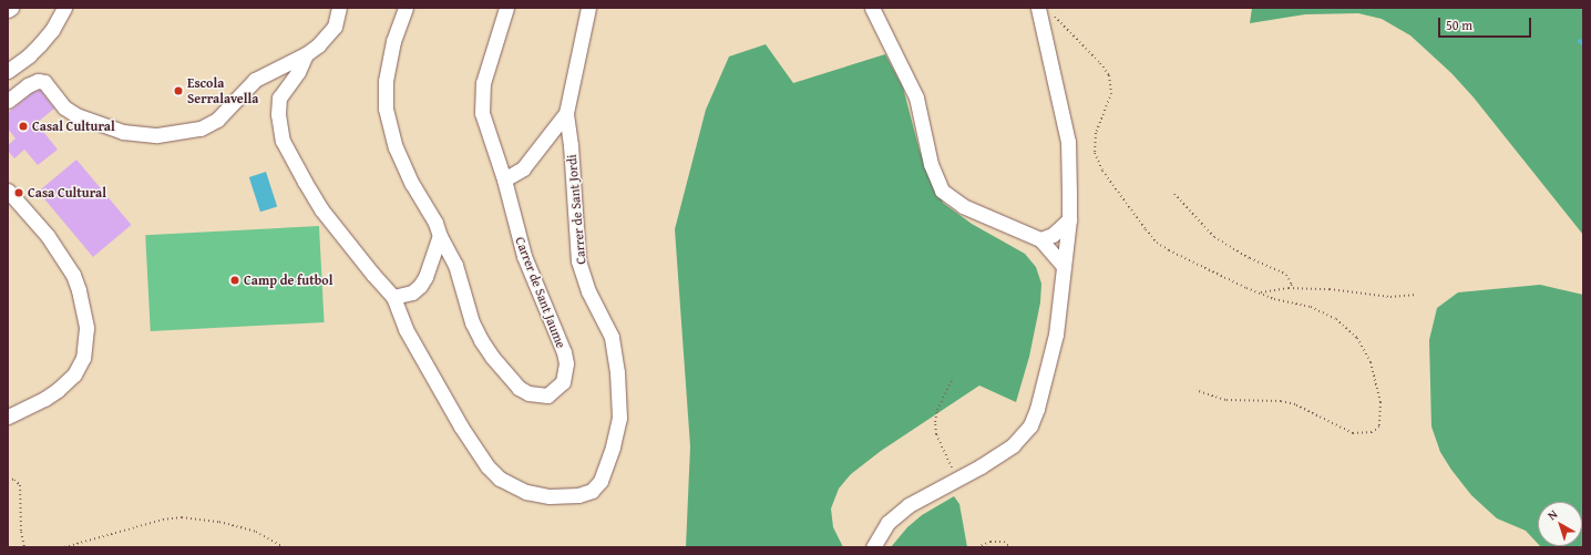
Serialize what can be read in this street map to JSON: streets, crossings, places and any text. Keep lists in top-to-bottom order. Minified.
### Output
{"streets":{"street":["Carrer de Sant Jordi","Carrer de Sant Jaume"]},"places":["Escola Serralavella","Casal Cultural","Casa Cultural","Camp de futbol"],"scale_bar":"50 m","north":"top left"}
